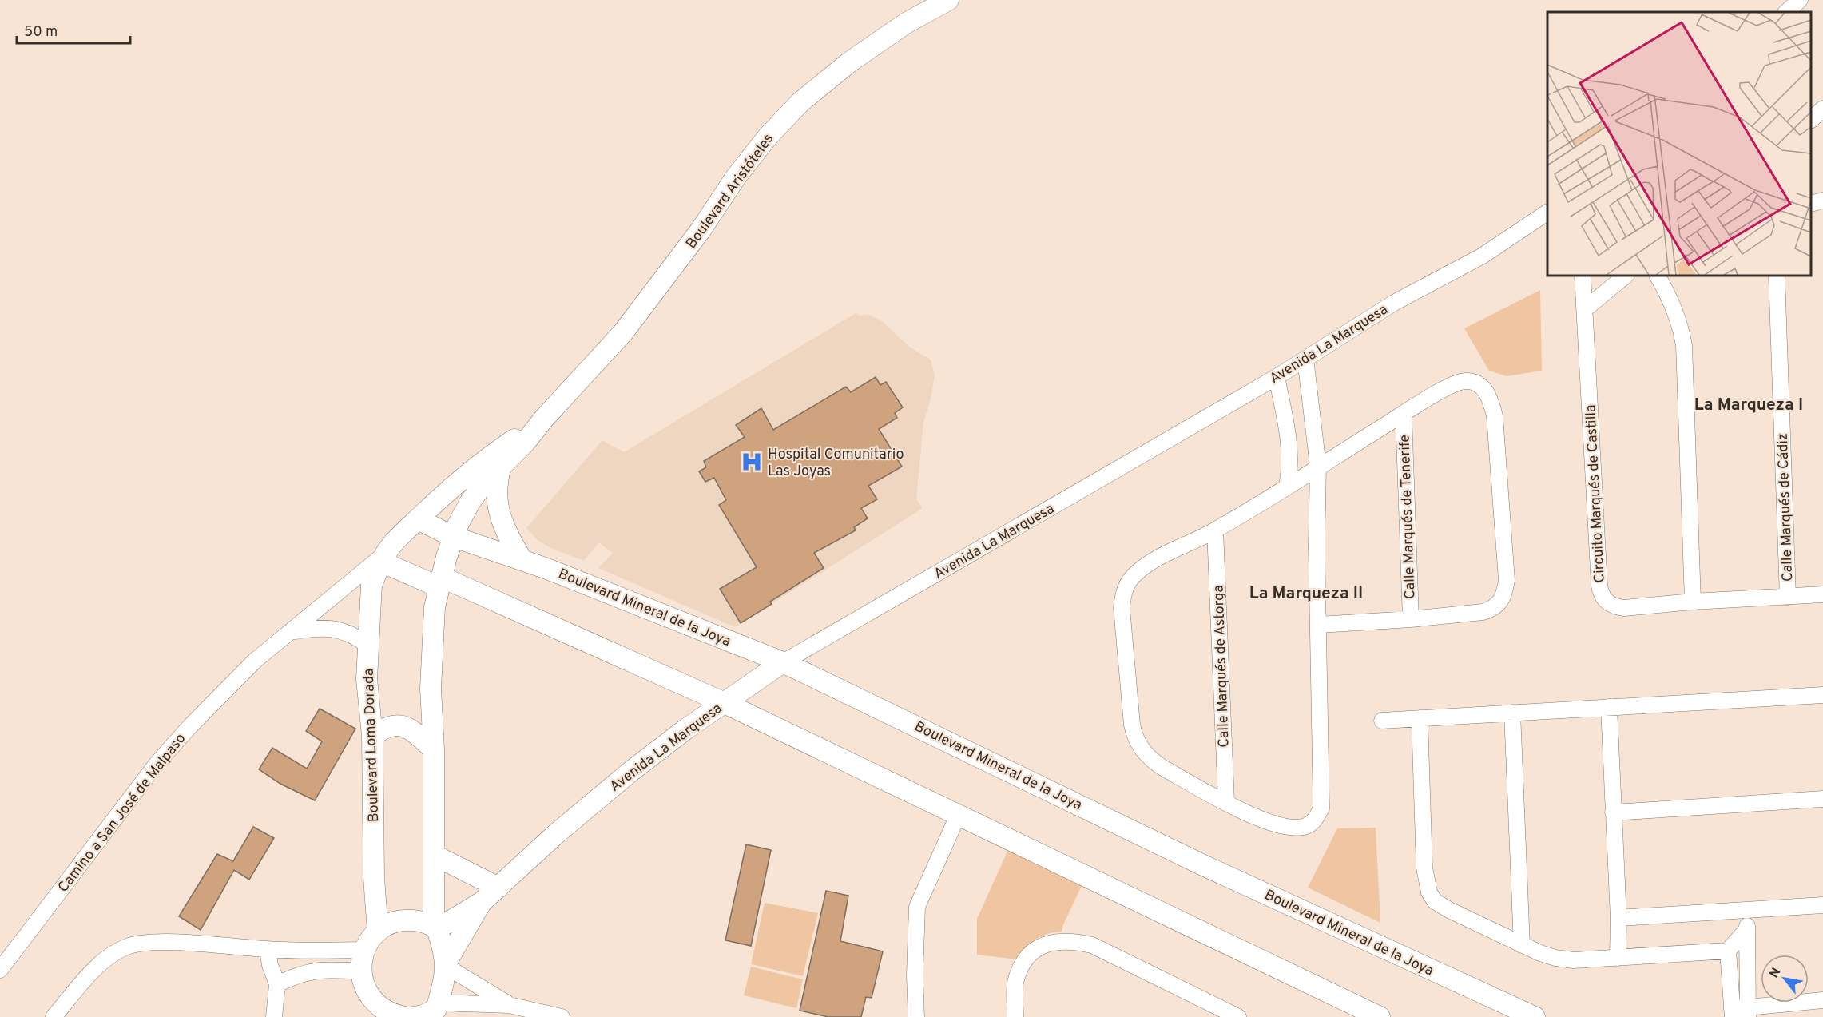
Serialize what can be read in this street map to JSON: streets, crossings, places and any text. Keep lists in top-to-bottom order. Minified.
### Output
{"streets":{"street":["Boulevard Aristóteles","Avenida La Marquesa","Circuito Marqués de Castilla","Calle Marqués de Cádiz","Calle Marqués de Tenerife","Boulevard Mineral de la Joya","Calle Marqués de Astorga","Boulevard Loma Dorada","Camino a San José de Malpaso"]},"crossings":[["Boulevard Aristóteles","Boulevard Mineral de la Joya"],["Boulevard Aristóteles","Boulevard Loma Dorada"],["Avenida La Marquesa","Boulevard Mineral de la Joya"],["Circuito Marqués de Castilla","Calle Marqués de Cádiz"],["Boulevard Loma Dorada","Camino a San José de Malpaso"]],"districts":["La Marqueza I","La Marqueza II"],"places":{"hospital":["Hospital Comunitario Las Joyas"]},"scale_bar":"50 m","north":"top left"}
